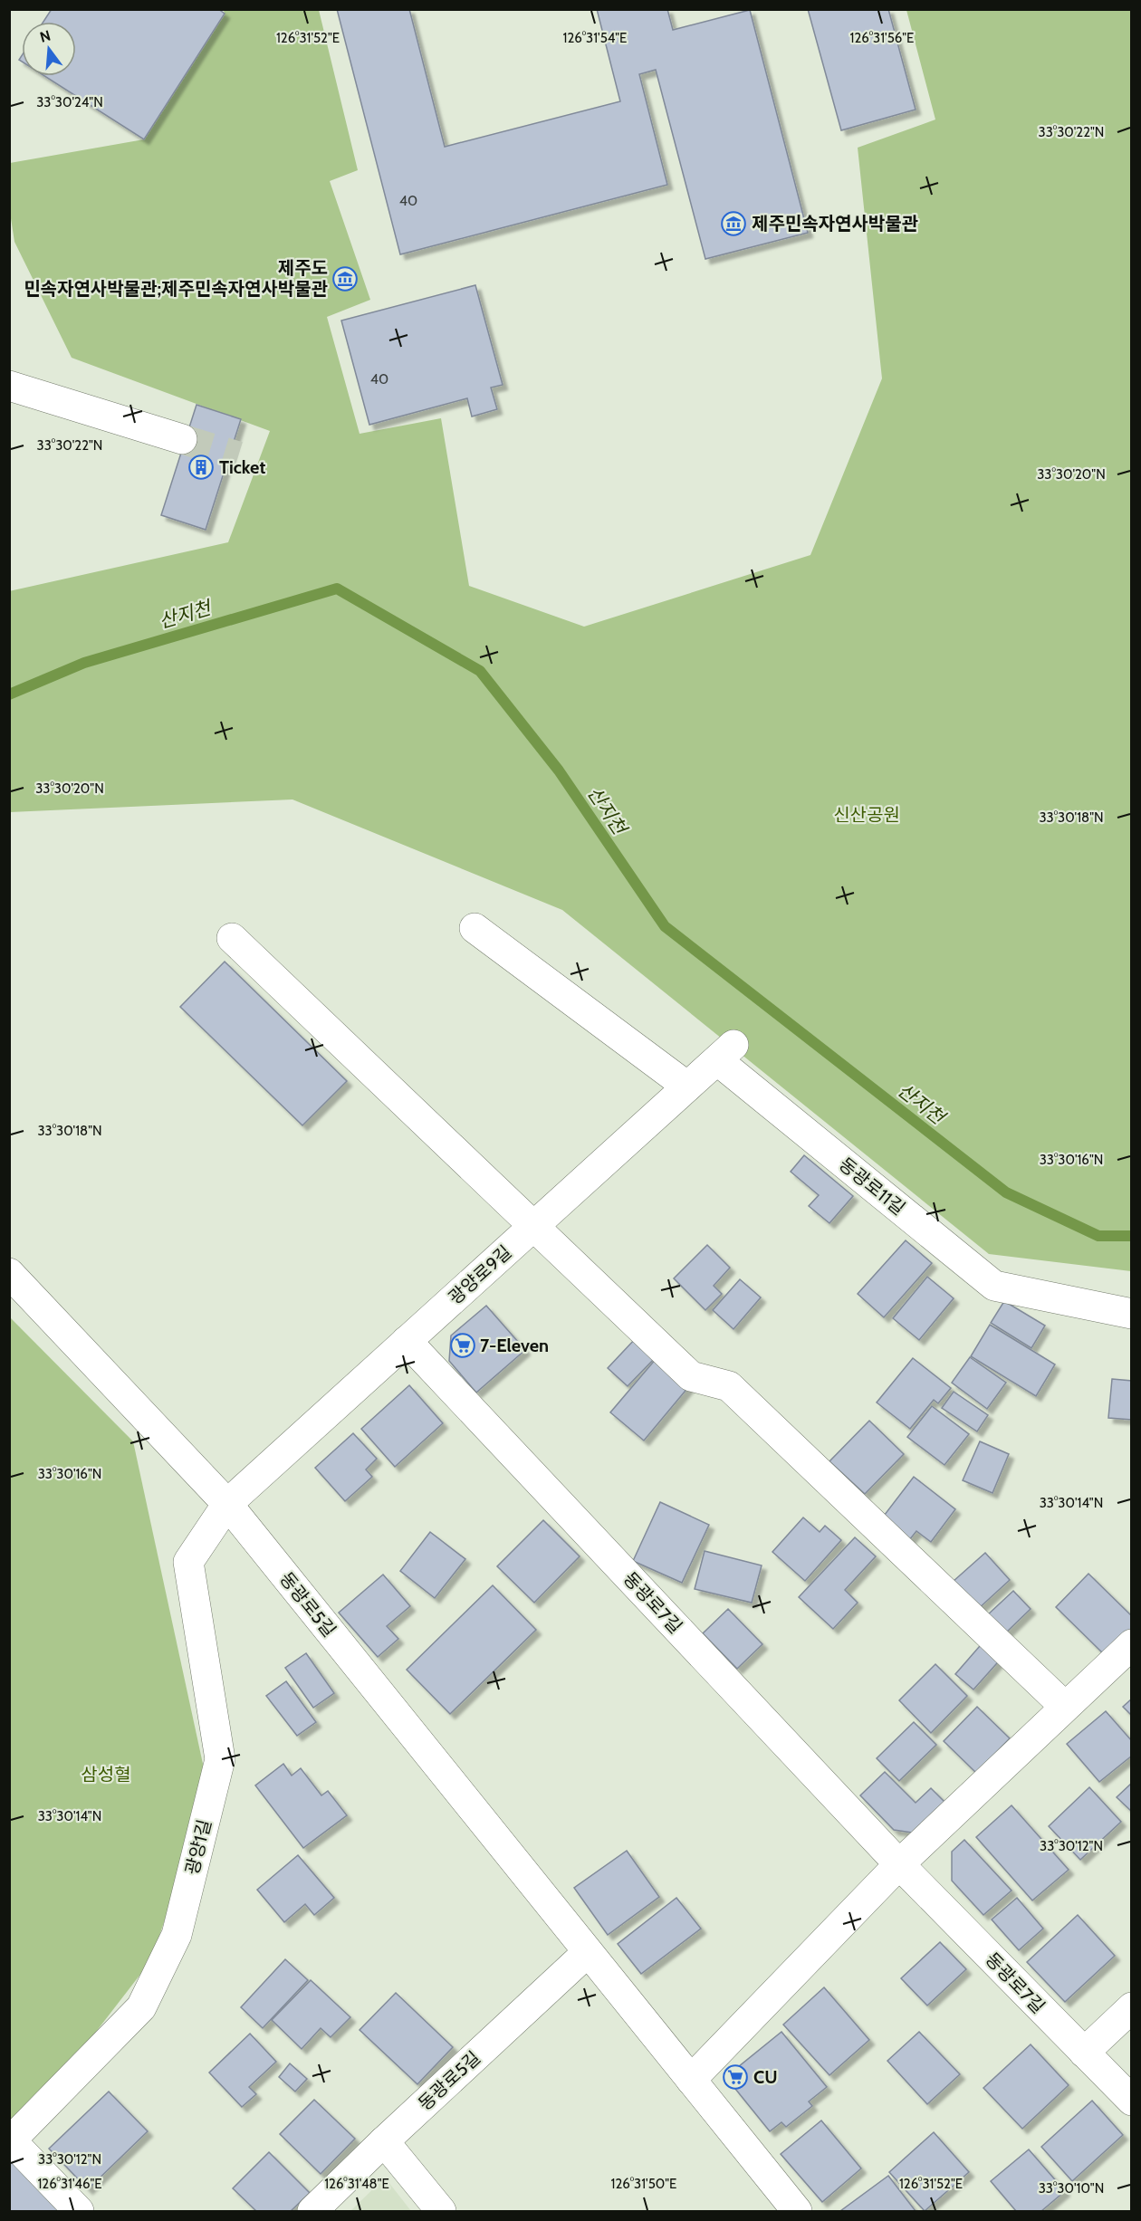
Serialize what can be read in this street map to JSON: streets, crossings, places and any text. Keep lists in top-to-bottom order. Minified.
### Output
{"streets":{"street":["동광로11길","광양로9길","동광로7길","동광로5길","광양1길"]},"crossings":[["동광로11길","광양로9길"],["광양로9길","동광로7길"],["광양로9길","동광로5길"],["광양로9길","광양1길"],["동광로5길","광양1길"]],"water":["산지천"],"parks":["신산공원","삼성혈"],"places":{"museum":["제주민속자연사박물관","제주도 민속자연사박물관;제주민속자연사박물관"],"building":["Ticket"],"supermarket":["7-Eleven","CU"]},"house_numbers":["40","40"],"north":"top","coordinates":["126°31'52\"E","126°31'54\"E","126°31'56\"E","33°30'24\"N","33°30'22\"N","33°30'20\"N","33°30'18\"N","33°30'16\"N","33°30'14\"N","33°30'12\"N","126°31'46\"E","126°31'48\"E","126°31'50\"E","33°30'10\"N"]}
